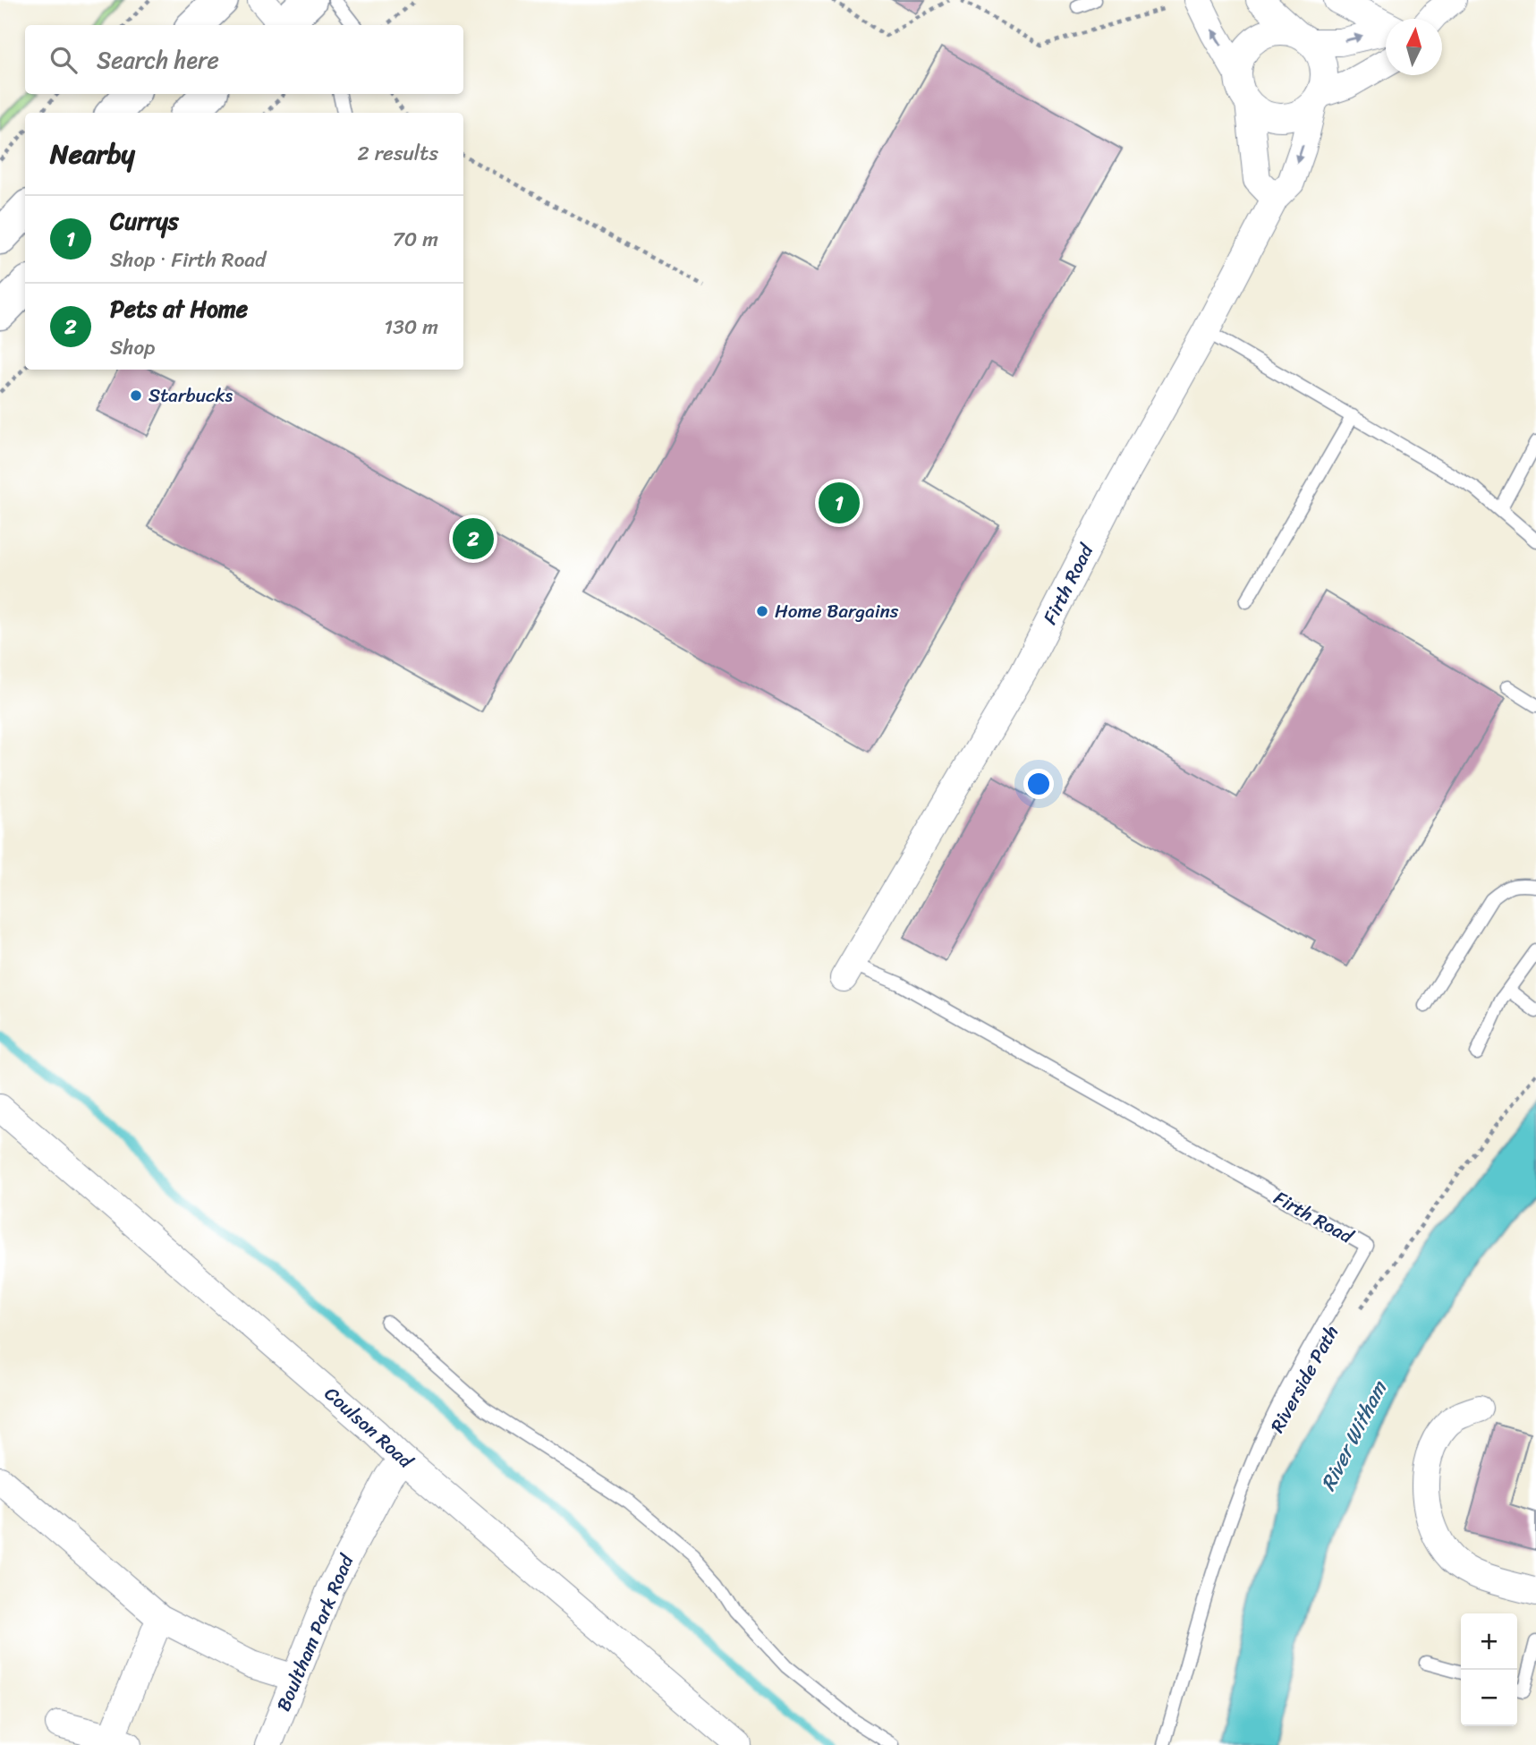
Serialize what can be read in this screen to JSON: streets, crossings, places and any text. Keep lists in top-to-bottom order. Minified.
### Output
{"streets":{"street":["Firth Road","Coulson Road","Boultham Park Road"],"path":["Riverside Path"]},"crossings":[["Coulson Road","Boultham Park Road"]],"water":["River Witham"],"places":["Starbucks","Home Bargains"],"north":"top","page":{"search":"Search here","heading":["Nearby","2 results"],"list":[{"mark":"1","name":"Currys","note":"Shop · Firth Road","value":"70 m"},{"mark":"2","name":"Pets at Home","note":"Shop","value":"130 m"}],"pins":["1","2"],"map_buttons":["+","−"]}}
